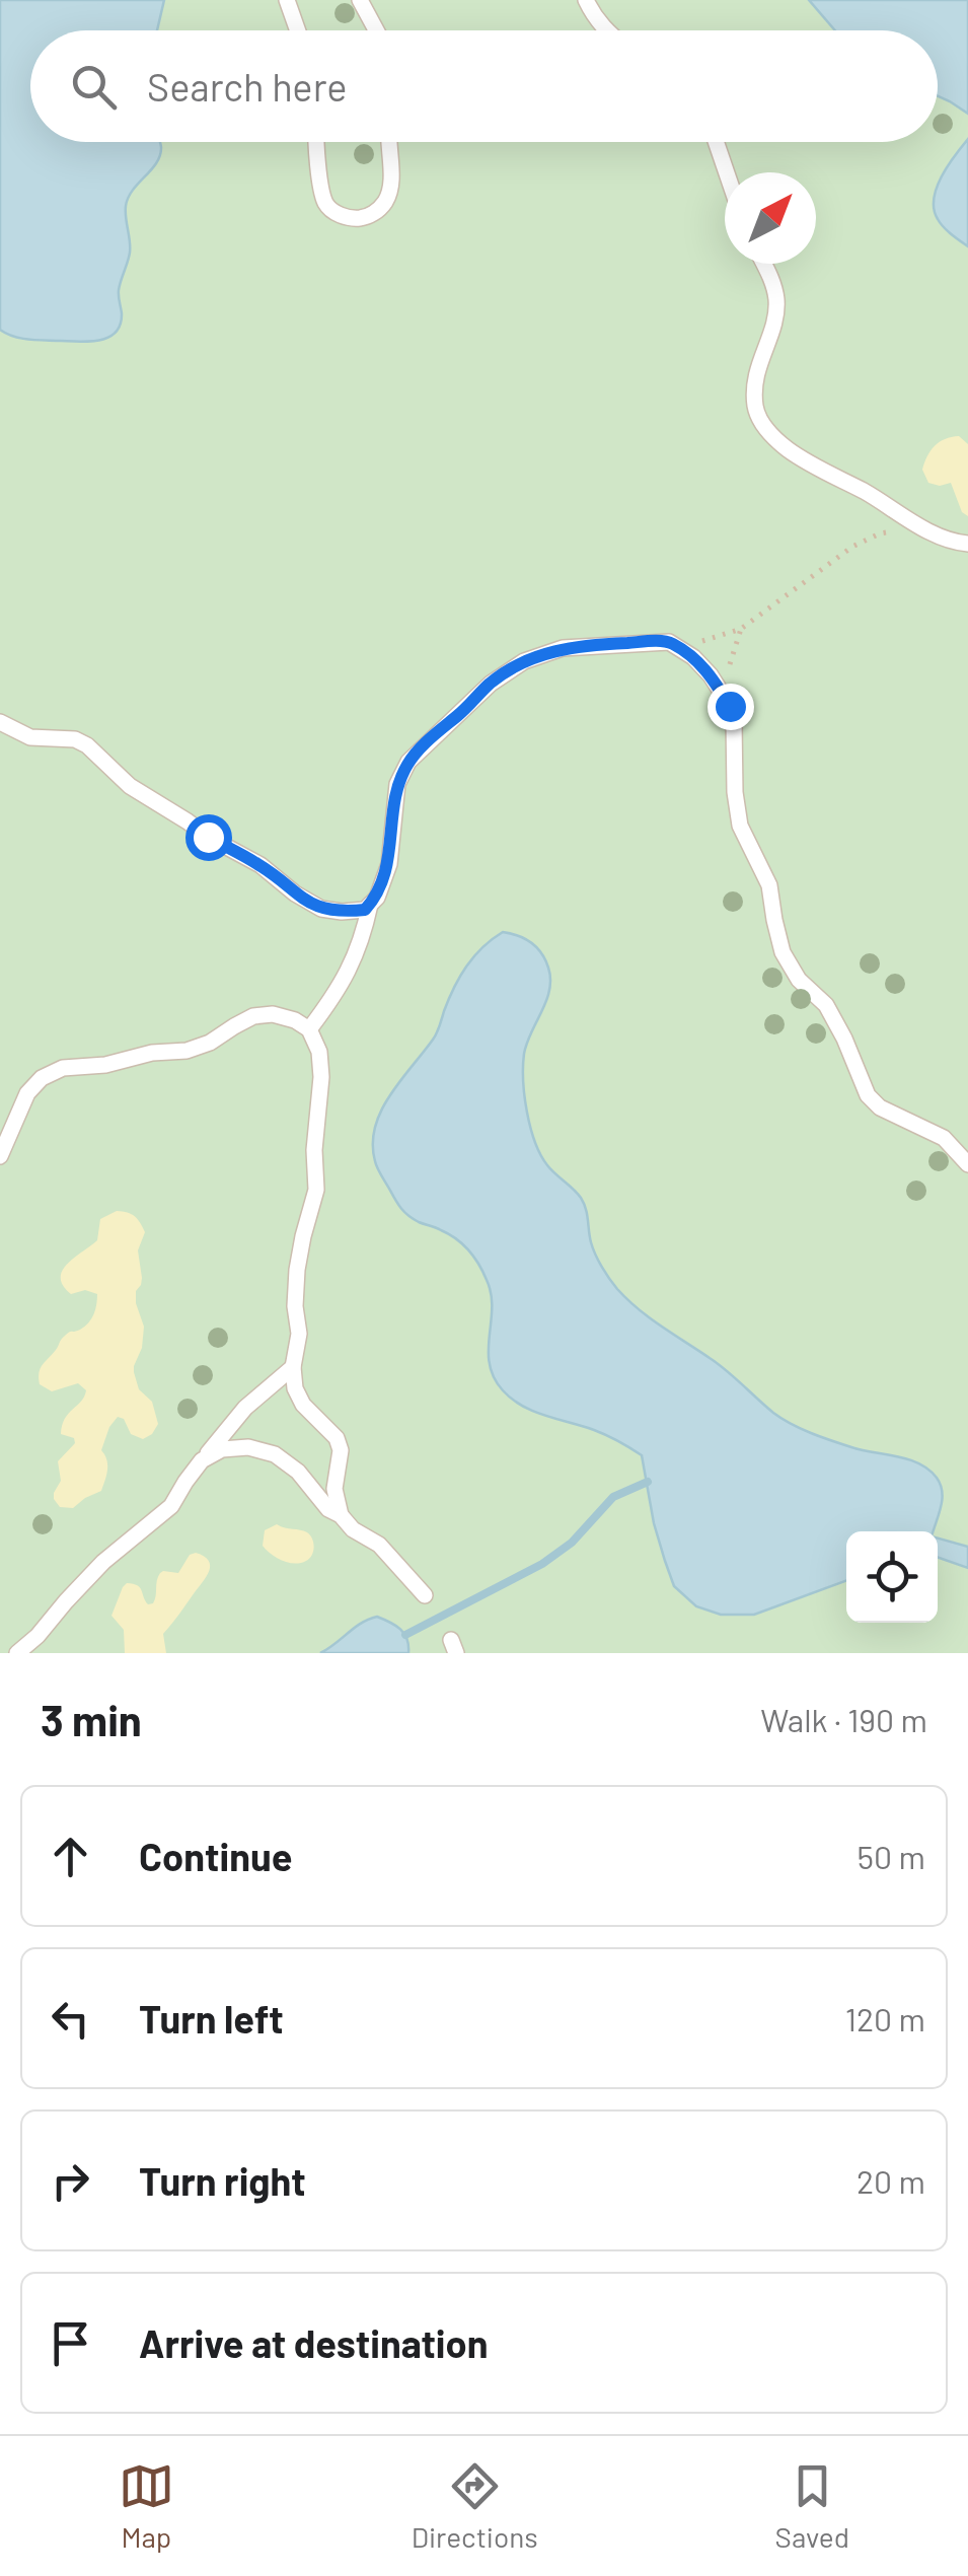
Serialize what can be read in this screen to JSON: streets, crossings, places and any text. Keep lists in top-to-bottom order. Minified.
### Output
{"north":"top right","page":{"search":"Search here","heading":["3 min","Walk · 190 m"],"list":[["Continue","50 m"],["Turn left","120 m"],["Turn right","20 m"],"Arrive at destination"],"nav":["Map","Directions","Saved"]}}
